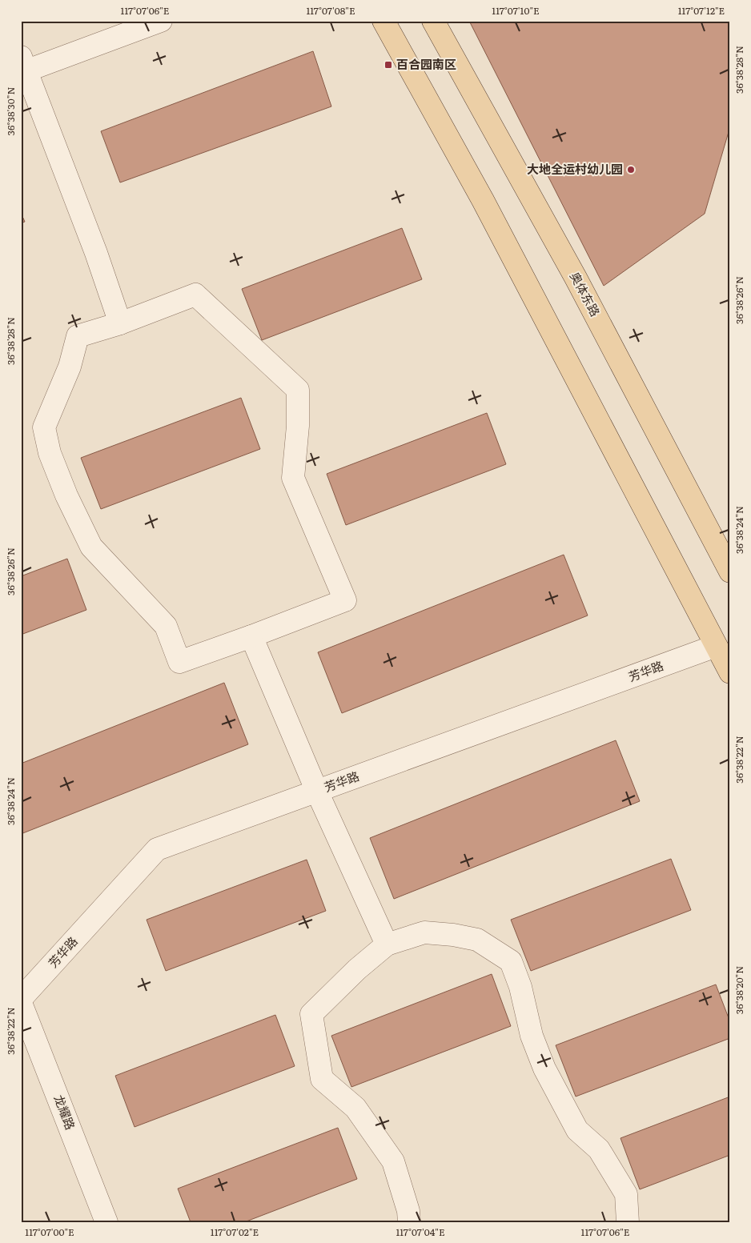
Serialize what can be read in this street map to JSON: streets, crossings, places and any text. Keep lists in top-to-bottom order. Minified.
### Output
{"streets":{"main road":["奥体东路"],"street":["芳华路","龙耀路"]},"places":{"transit":["百合园南区"],"other":["大地全运村幼儿园"]},"coordinates":["117°07'06\"E","117°07'08\"E","117°07'10\"E","117°07'12\"E","36°38'28\"N","36°38'30\"N","36°38'26\"N","36°38'24\"N","36°38'22\"N","36°38'20\"N","117°07'00\"E","117°07'02\"E","117°07'04\"E"]}
